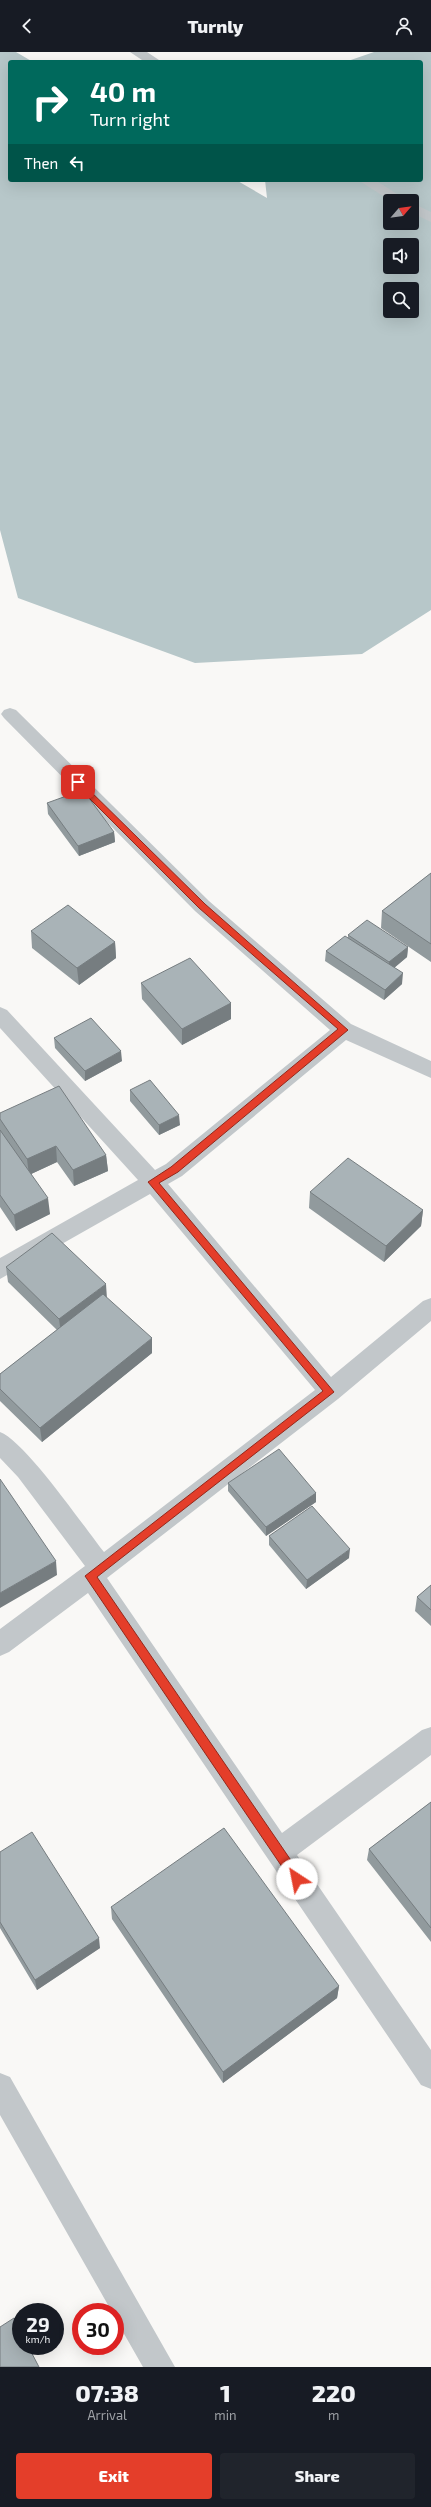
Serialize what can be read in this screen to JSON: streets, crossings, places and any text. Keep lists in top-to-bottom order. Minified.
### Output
{"north":"top right","page":{"header":"Turnly","turn":["40 m","Turn right"],"then":"Then","speed":"29 km/h","limit":"30","eta":["07:38","Arrival","1","min","220","m"],"buttons":["Exit","Share"]}}
